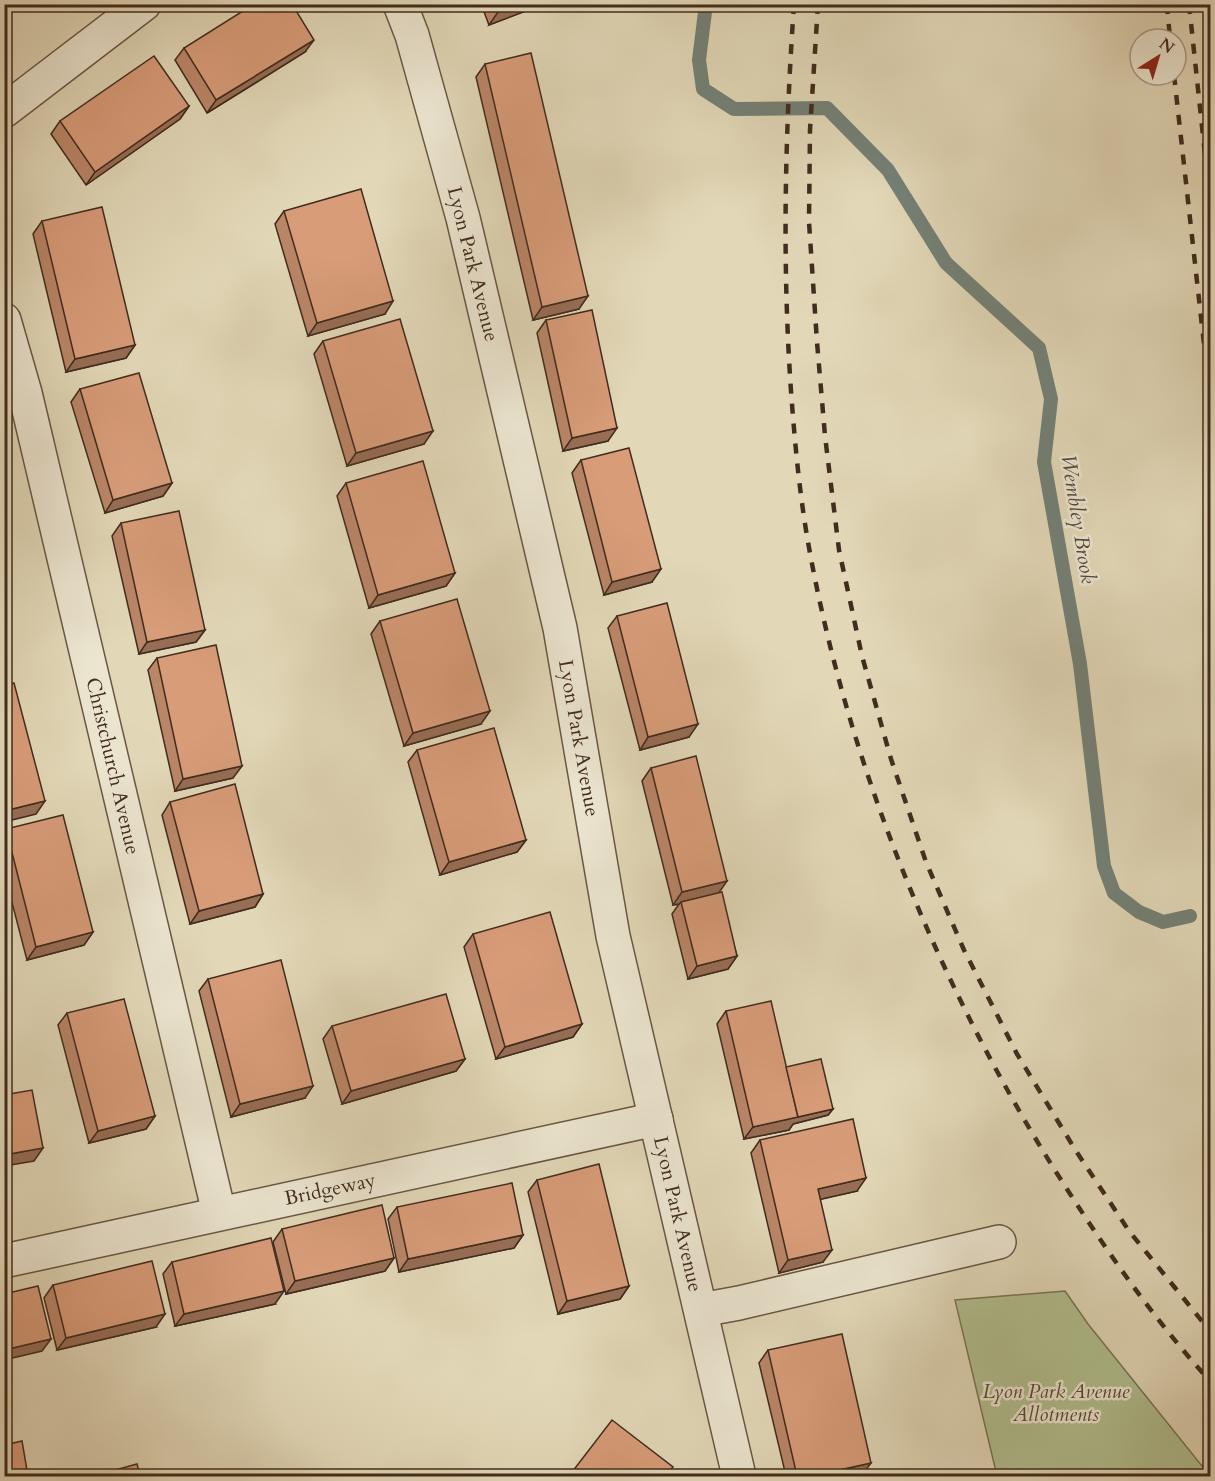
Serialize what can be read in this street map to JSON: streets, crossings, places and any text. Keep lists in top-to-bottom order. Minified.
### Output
{"streets":{"street":["Lyon Park Avenue","Christchurch Avenue","Bridgeway"]},"crossings":[["Lyon Park Avenue","Bridgeway"],["Christchurch Avenue","Bridgeway"]],"water":["Wembley Brook"],"parks":["Lyon Park Avenue Allotments"],"north":"top right"}
